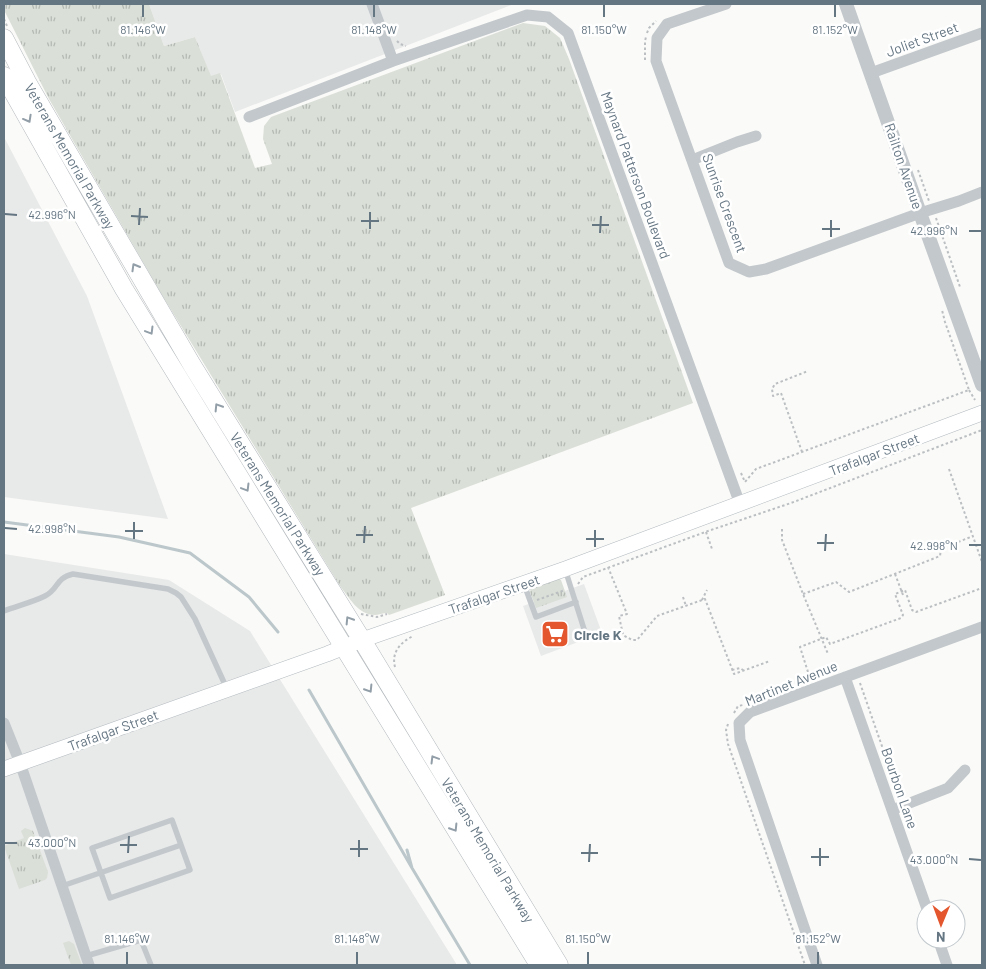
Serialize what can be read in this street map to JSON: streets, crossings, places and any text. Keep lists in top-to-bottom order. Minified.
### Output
{"streets":{"highway":["Veterans Memorial Parkway"],"main road":["Trafalgar Street"],"street":["Joliet Street","Railton Avenue","Maynard Patterson Boulevard","Sunrise Crescent","Martinet Avenue","Bourbon Lane"]},"crossings":[["Joliet Street","Railton Avenue"],["Veterans Memorial Parkway","Trafalgar Street"],["Railton Avenue","Sunrise Crescent"],["Maynard Patterson Boulevard","Trafalgar Street"],["Martinet Avenue","Bourbon Lane"]],"places":{"supermarket":["Circle K"]},"north":"bottom","coordinates":["81.146°W","81.148°W","81.150°W","81.152°W","42.996°N","42.998°N","43.000°N"]}
